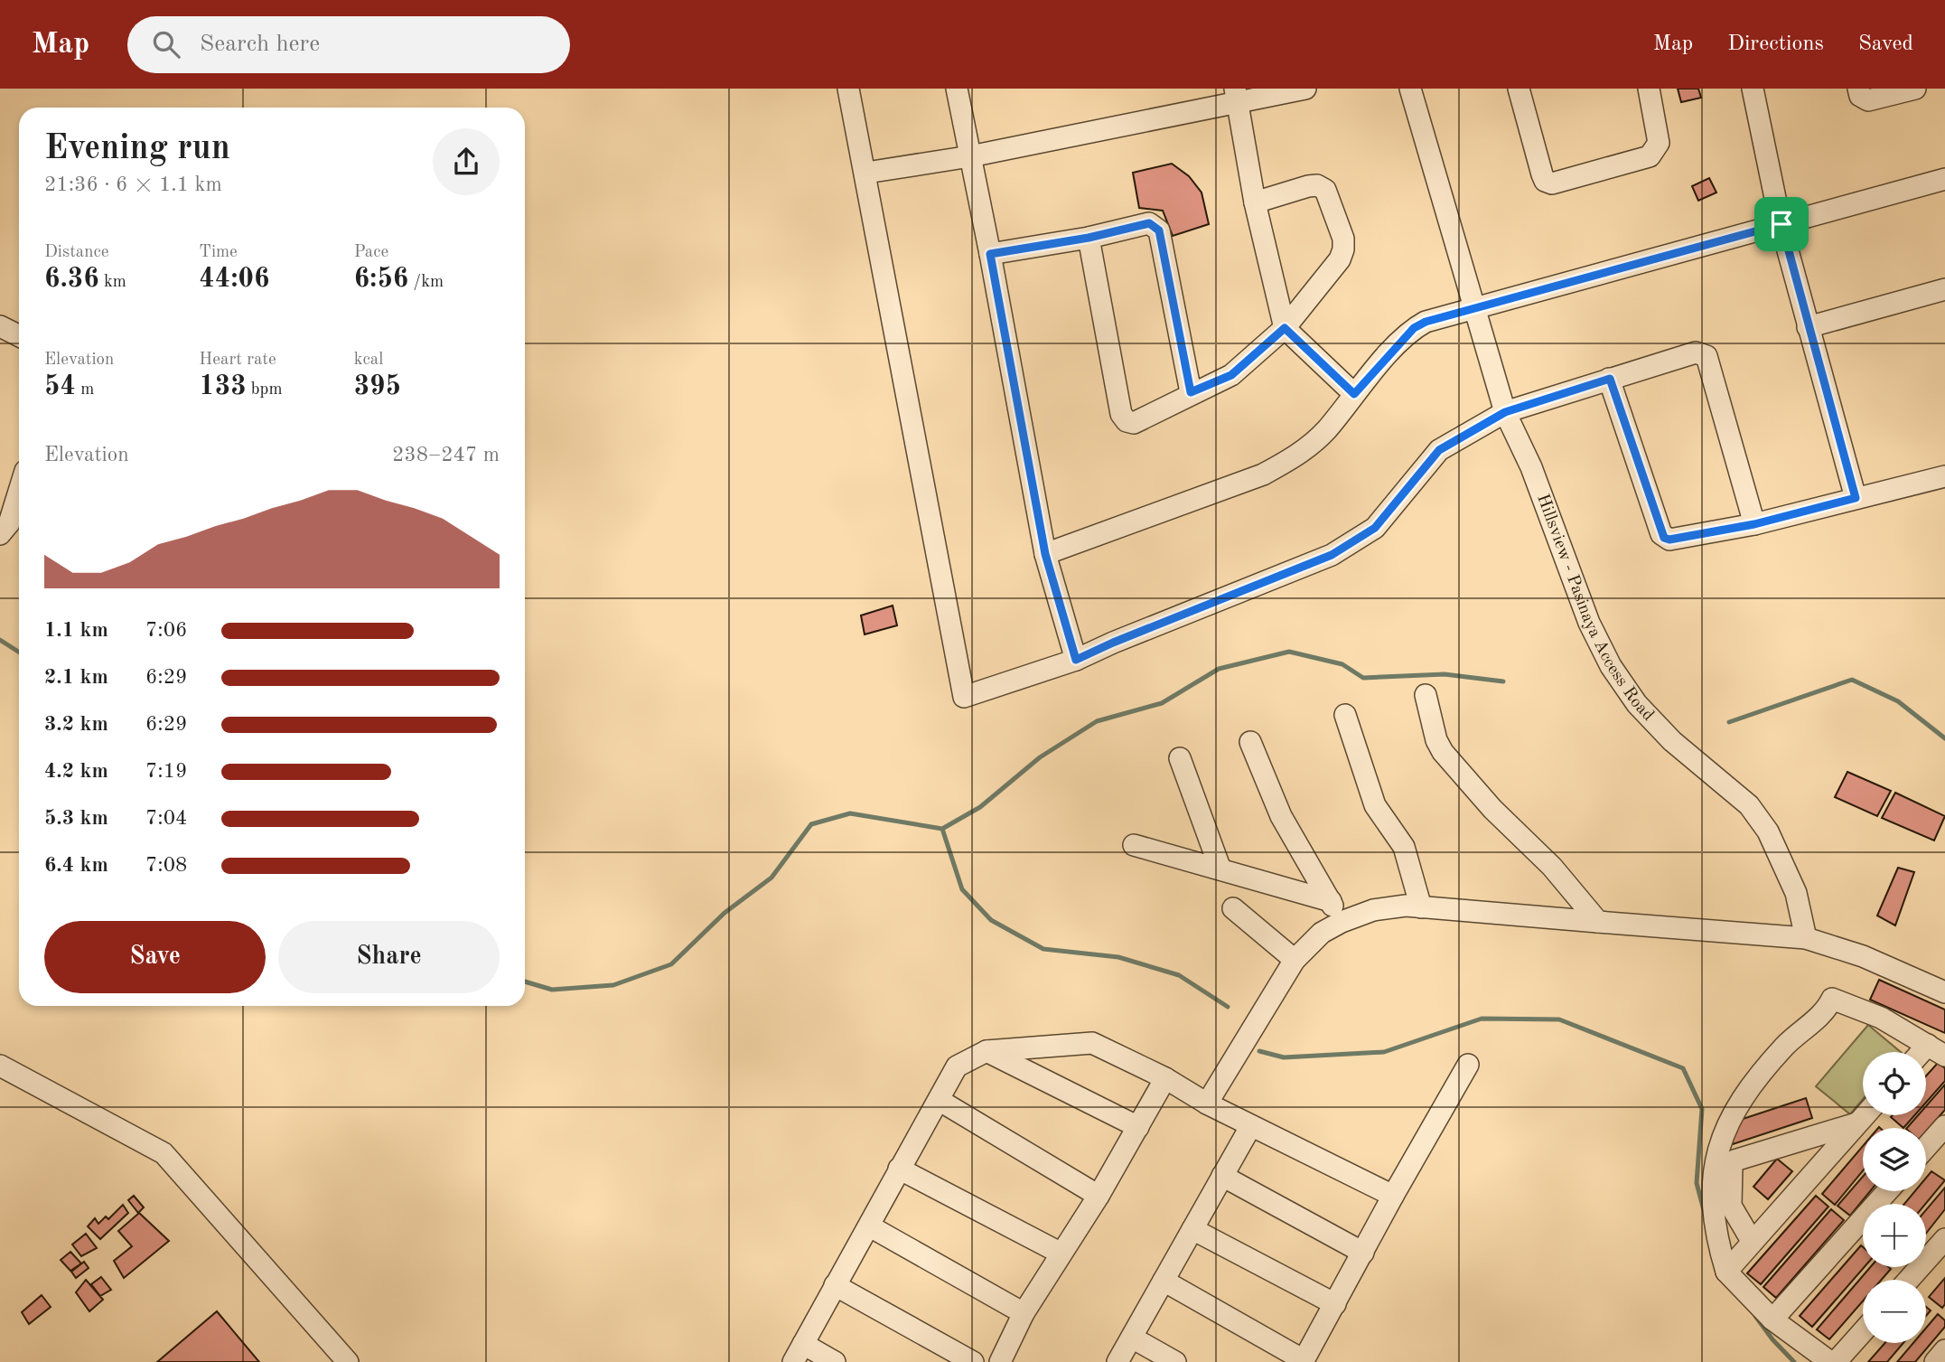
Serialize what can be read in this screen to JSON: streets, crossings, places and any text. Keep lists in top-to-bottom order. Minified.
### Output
{"streets":{"street":["Hillsview - Pasinaya Access Road"]},"page":{"header":"Map","search":"Search here","nav":["Map","Directions","Saved"],"heading":["Evening run","21:36 · 6 × 1.1 km"],"stats":[["Distance","6.36 km"],["Time","44:06"],["Pace","6:56 /km"],["Elevation","54 m"],["Heart rate","133 bpm"],["kcal","395"]],"chart":["Elevation","238–247 m"],"list":[{"name":"1.1 km","note":"7:06"},{"name":"2.1 km","note":"6:29"},{"name":"3.2 km","note":"6:29"},{"name":"4.2 km","note":"7:19"},{"name":"5.3 km","note":"7:04"},{"name":"6.4 km","note":"7:08"}],"buttons":["Save","Share"],"map_buttons":["+","−"]}}
